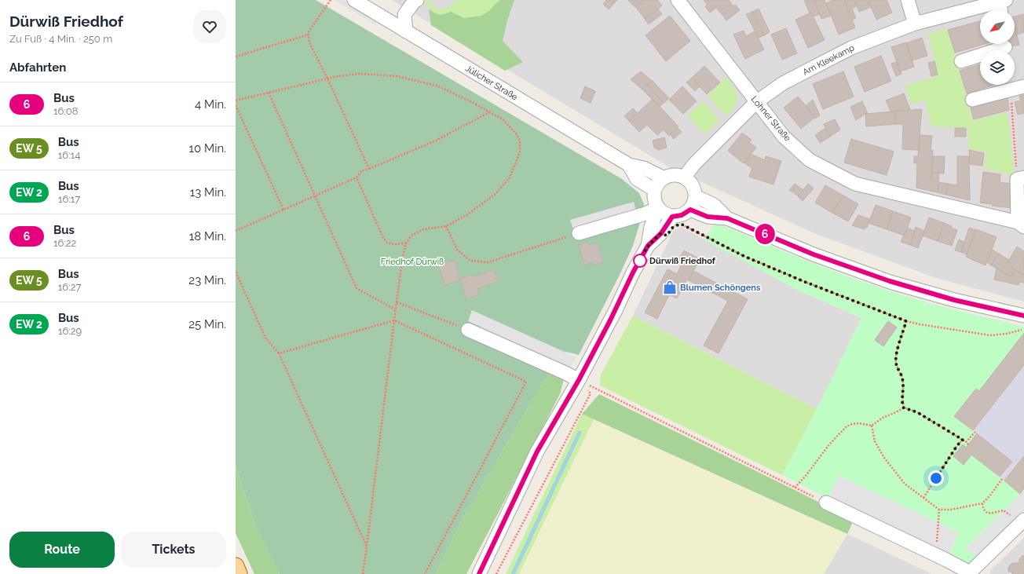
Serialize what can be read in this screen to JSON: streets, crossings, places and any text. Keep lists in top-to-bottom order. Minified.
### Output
{"streets":{"street":["Am Kleekamp","Jülicher Straße","Lohner Straße"]},"crossings":[["Am Kleekamp","Jülicher Straße"],["Am Kleekamp","Lohner Straße"]],"parks":["Friedhof Dürwiß"],"places":{"other":["Dürwiß Friedhof"],"shop":["Blumen Schöngens"]},"lines":["bus line 6"],"north":"bottom left","page":{"heading":[["Dürwiß Friedhof","Zu Fuß · 4 Min. · 250 m"],"Abfahrten"],"on_map":"6","list":[{"mark":"6","name":"Bus","note":"16:08","value":"4 Min."},{"mark":"EW 5","name":"Bus","note":"16:14","value":"10 Min."},{"mark":"EW 2","name":"Bus","note":"16:17","value":"13 Min."},{"mark":"6","name":"Bus","note":"16:22","value":"18 Min."},{"mark":"EW 5","name":"Bus","note":"16:27","value":"23 Min."},{"mark":"EW 2","name":"Bus","note":"16:29","value":"25 Min."}],"buttons":["Route","Tickets"]}}
